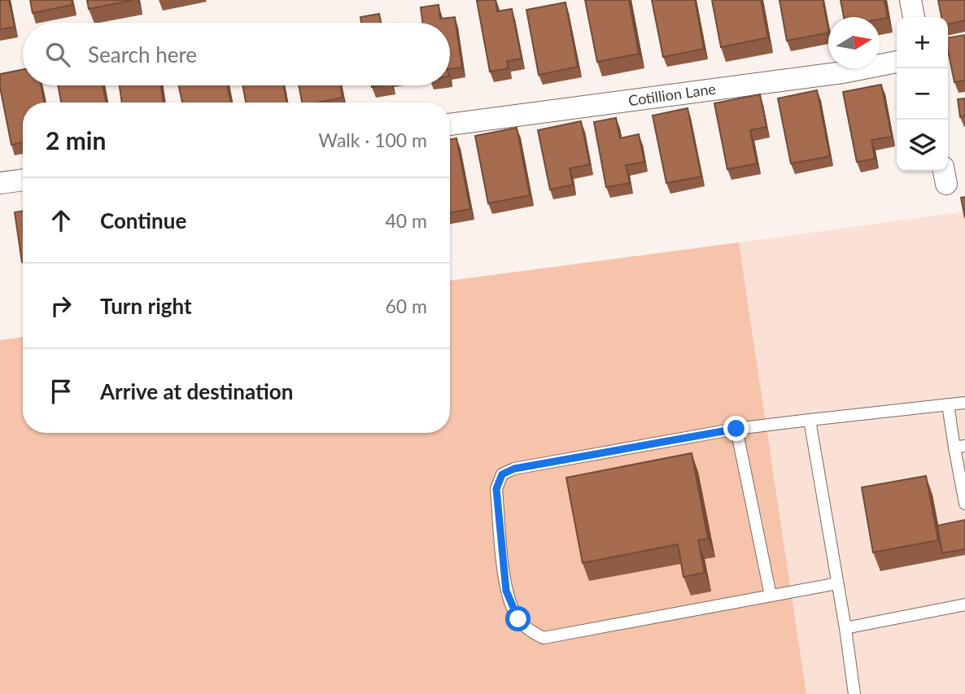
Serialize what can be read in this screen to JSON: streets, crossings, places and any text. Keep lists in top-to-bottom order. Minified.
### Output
{"streets":{"street":["Cotillion Lane"]},"north":"right","page":{"map_buttons":["+","−"],"search":"Search here","heading":["2 min","Walk · 100 m"],"list":[["Continue","40 m"],["Turn right","60 m"],"Arrive at destination"]}}
